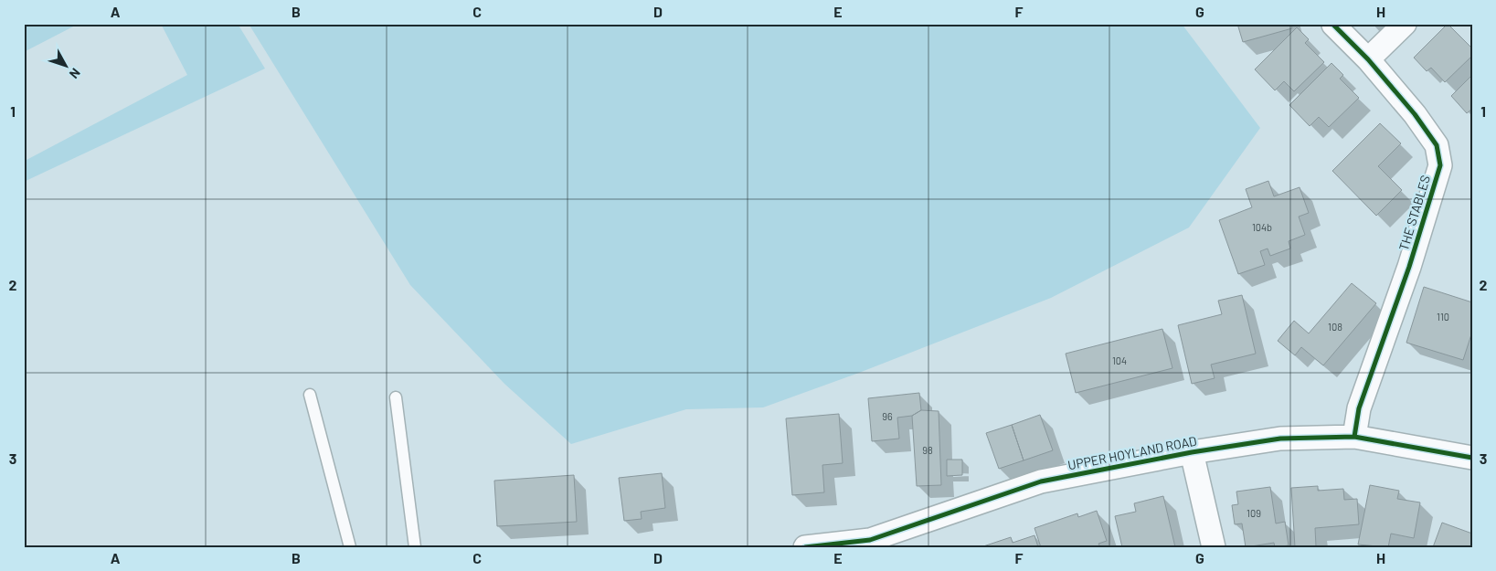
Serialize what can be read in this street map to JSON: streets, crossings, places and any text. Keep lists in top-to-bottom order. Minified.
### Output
{"streets":{"street":["THE STABLES","UPPER HOYLAND ROAD"]},"crossings":[["THE STABLES","UPPER HOYLAND ROAD"]],"house_numbers":["104b","110","108","104","96","98","109"],"north":"bottom right","grid":{"columns":["A","B","C","D","E","F","G","H"],"rows":["1","2","3"]}}
